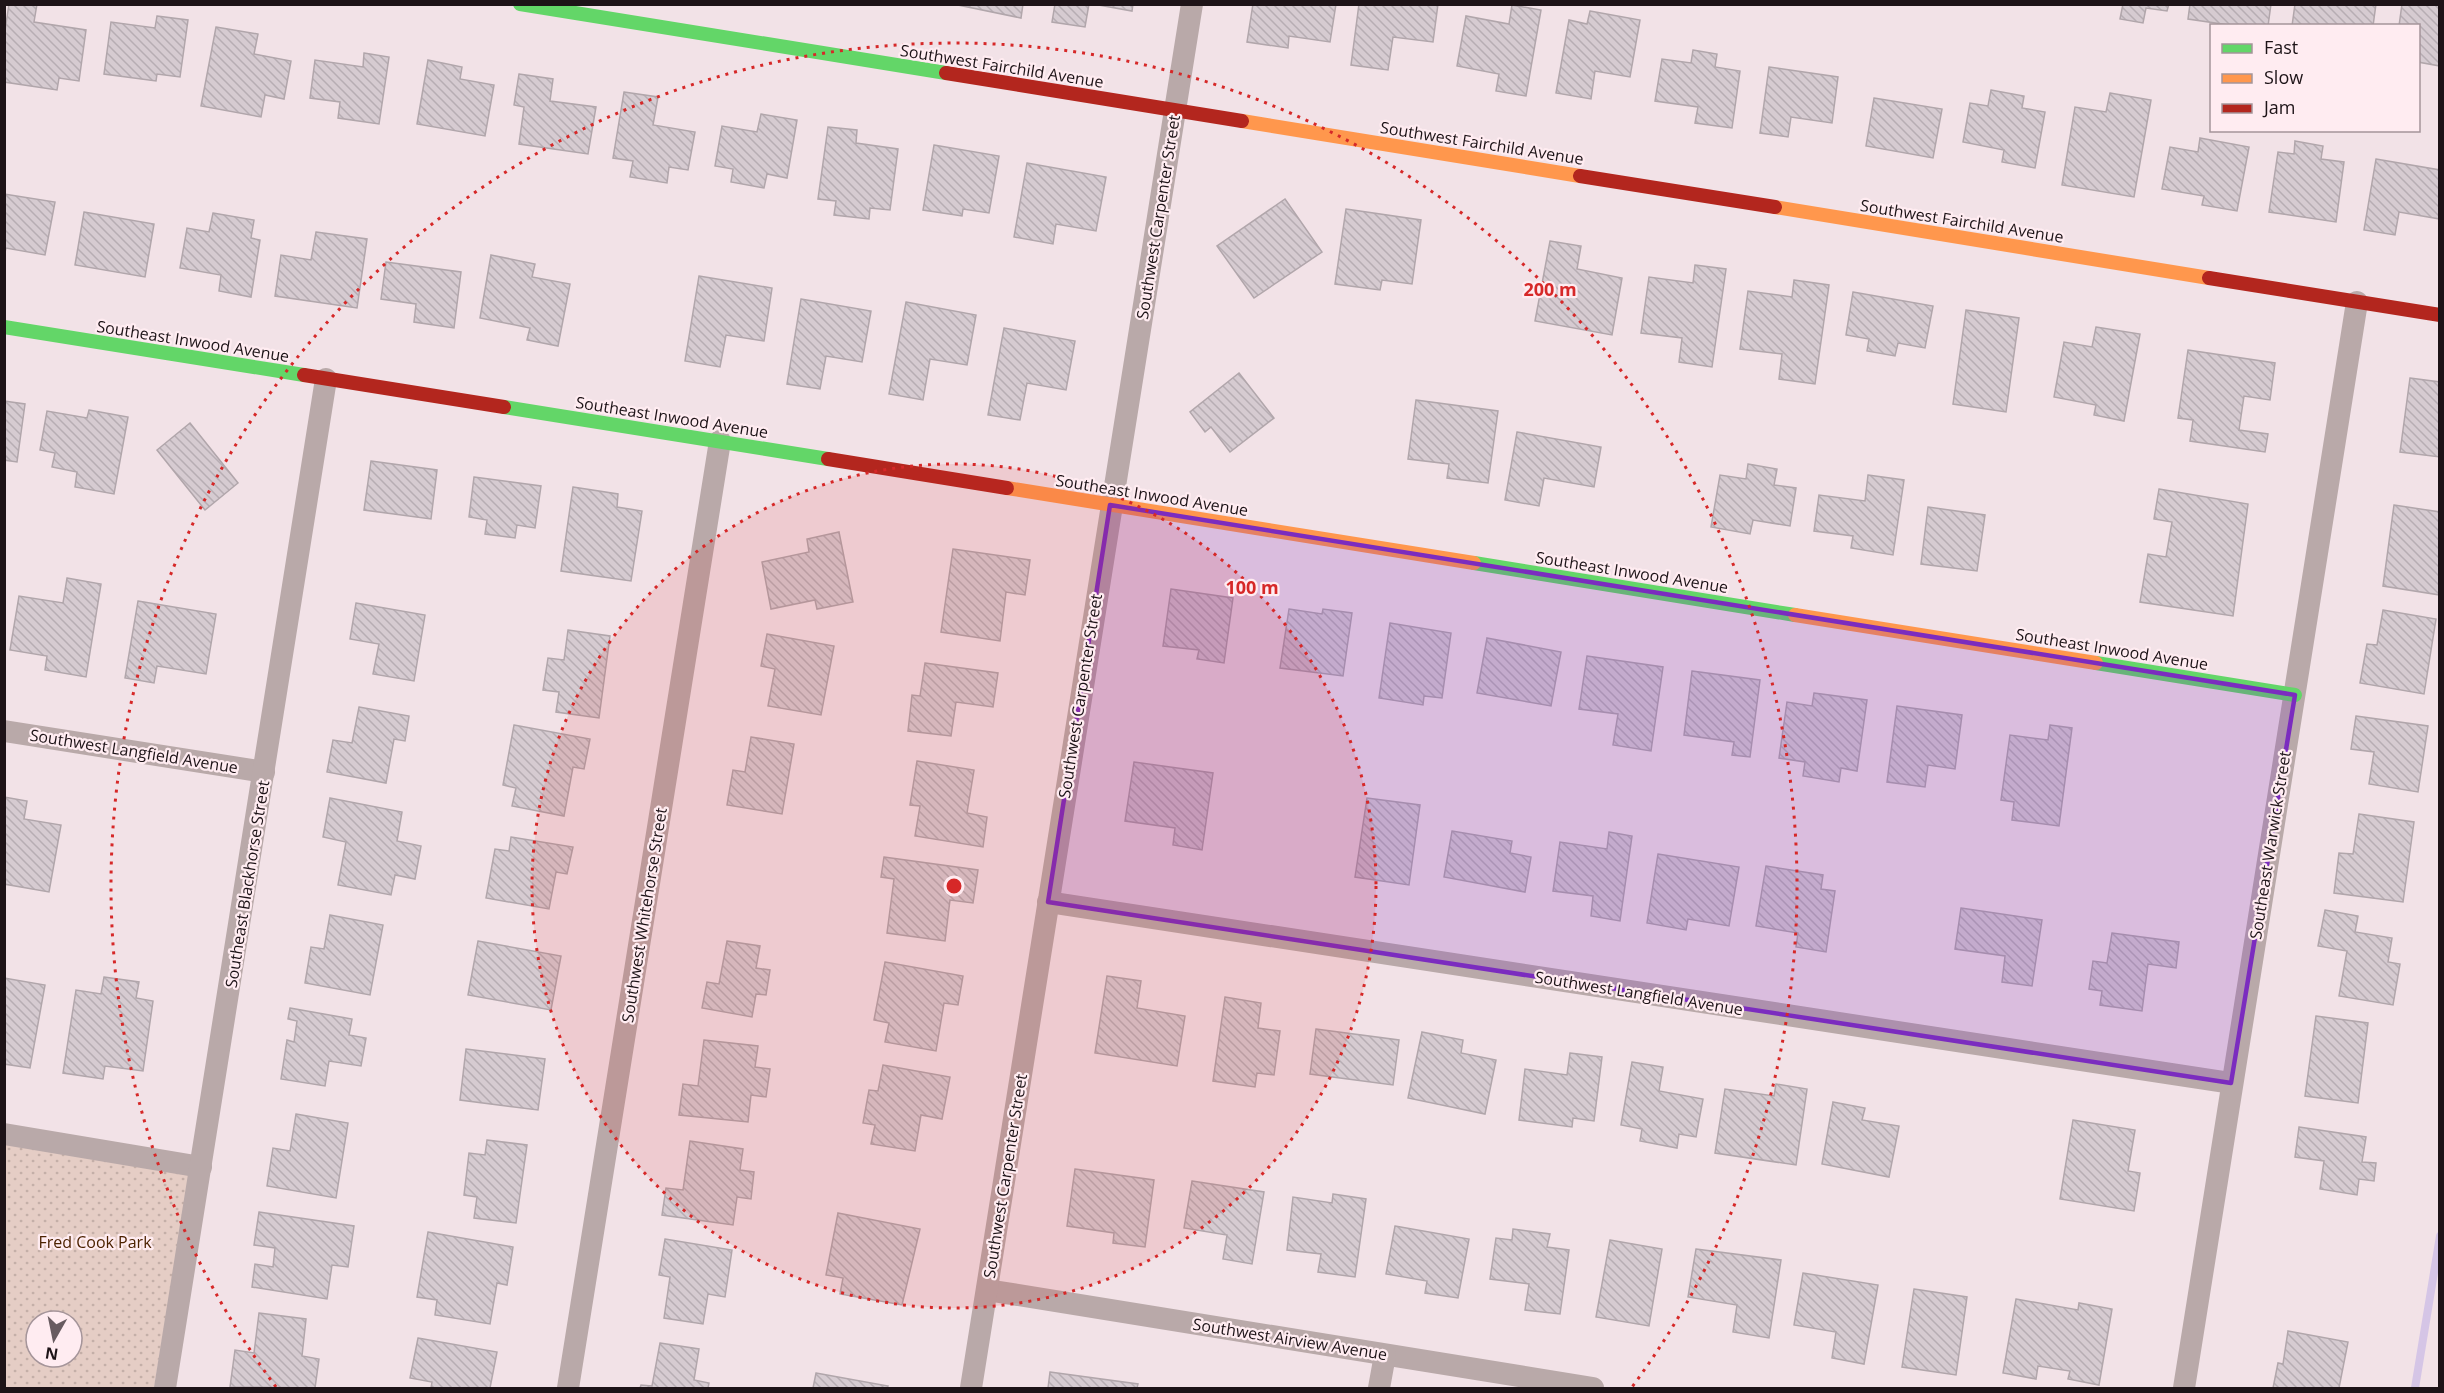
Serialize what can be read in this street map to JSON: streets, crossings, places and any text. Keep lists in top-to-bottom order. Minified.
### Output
{"streets":{"street":["Southwest Fairchild Avenue","Southwest Carpenter Street","Southeast Inwood Avenue","Southwest Langfield Avenue","Southeast Warwick Street","Southeast Blackhorse Street","Southwest Whitehorse Street","Southwest Airview Avenue"]},"crossings":[["Southwest Fairchild Avenue","Southwest Carpenter Street"],["Southwest Fairchild Avenue","Southeast Warwick Street"],["Southwest Carpenter Street","Southeast Inwood Avenue"],["Southwest Carpenter Street","Southwest Langfield Avenue"],["Southwest Carpenter Street","Southwest Airview Avenue"],["Southeast Inwood Avenue","Southeast Warwick Street"],["Southeast Inwood Avenue","Southeast Blackhorse Street"],["Southeast Inwood Avenue","Southwest Whitehorse Street"],["Southwest Langfield Avenue","Southeast Warwick Street"],["Southwest Langfield Avenue","Southeast Blackhorse Street"]],"parks":["Fred Cook Park"],"legend":["Fast","Slow","Jam"],"north":"bottom","rings":["200 m","100 m"]}
